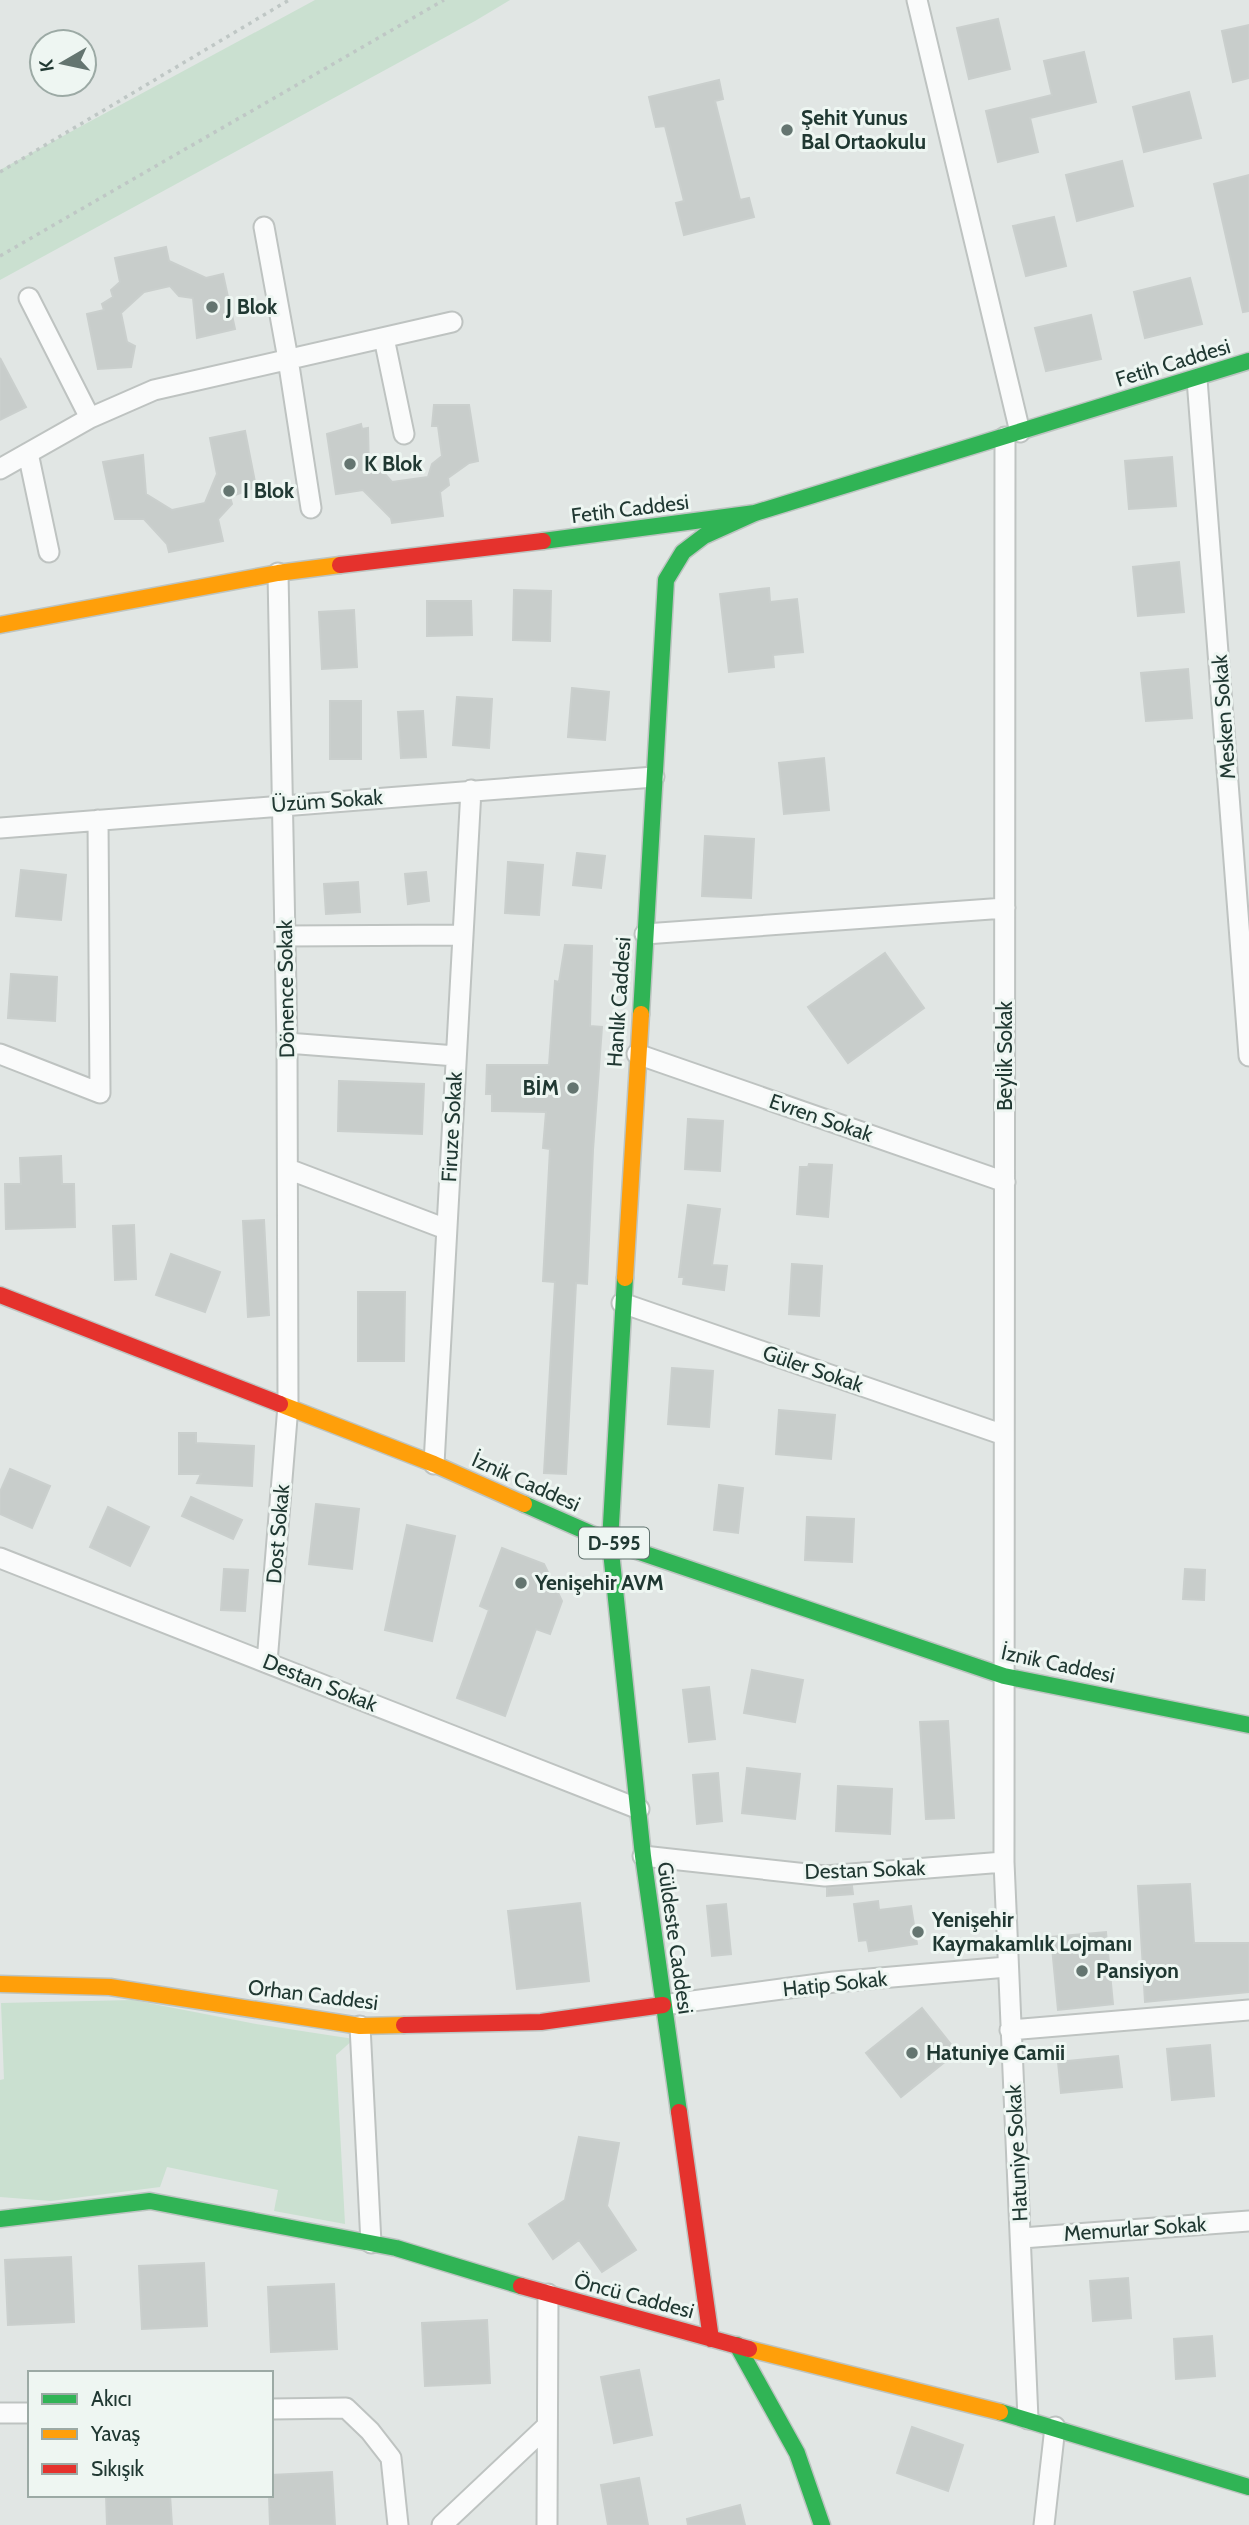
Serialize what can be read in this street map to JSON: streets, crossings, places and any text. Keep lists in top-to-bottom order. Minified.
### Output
{"streets":{"street":["Fetih Caddesi","Mesken Sokak","Üzüm Sokak","Dönence Sokak","Hanlık Caddesi","Beylik Sokak","Evren Sokak","Firuze Sokak","Güler Sokak","İznik Caddesi","Dost Sokak","D-595","Destan Sokak","Güldeste Caddesi","Hatip Sokak","Orhan Caddesi","Hatuniye Sokak","Memurlar Sokak","Öncü Caddesi"]},"crossings":[["Fetih Caddesi","Mesken Sokak"],["Fetih Caddesi","Dönence Sokak"],["Fetih Caddesi","Hanlık Caddesi"],["Fetih Caddesi","Beylik Sokak"],["Üzüm Sokak","Dönence Sokak"],["Üzüm Sokak","Hanlık Caddesi"],["Üzüm Sokak","Firuze Sokak"],["Dönence Sokak","İznik Caddesi"],["Dönence Sokak","Dost Sokak"],["Hanlık Caddesi","Evren Sokak"],["Hanlık Caddesi","Güler Sokak"],["Hanlık Caddesi","İznik Caddesi"],["Hanlık Caddesi","Güldeste Caddesi"],["Beylik Sokak","Evren Sokak"],["Beylik Sokak","Güler Sokak"],["Beylik Sokak","İznik Caddesi"],["Beylik Sokak","Hatuniye Sokak"],["Firuze Sokak","İznik Caddesi"],["İznik Caddesi","Dost Sokak"],["İznik Caddesi","Güldeste Caddesi"],["İznik Caddesi","Hatuniye Sokak"],["Dost Sokak","Destan Sokak"],["Destan Sokak","Güldeste Caddesi"],["Destan Sokak","Hatuniye Sokak"],["Güldeste Caddesi","Hatip Sokak"],["Güldeste Caddesi","Orhan Caddesi"],["Güldeste Caddesi","Öncü Caddesi"],["Hatip Sokak","Orhan Caddesi"],["Hatip Sokak","Hatuniye Sokak"],["Hatuniye Sokak","Memurlar Sokak"],["Hatuniye Sokak","Öncü Caddesi"]],"places":["Şehit Yunus Bal Ortaokulu","J Blok","K Blok","I Blok","BİM","Yenişehir AVM","Yenişehir Kaymakamlık Lojmanı","Pansiyon","Hatuniye Camii"],"legend":["Akıcı","Yavaş","Sıkışık"],"north":"left"}
